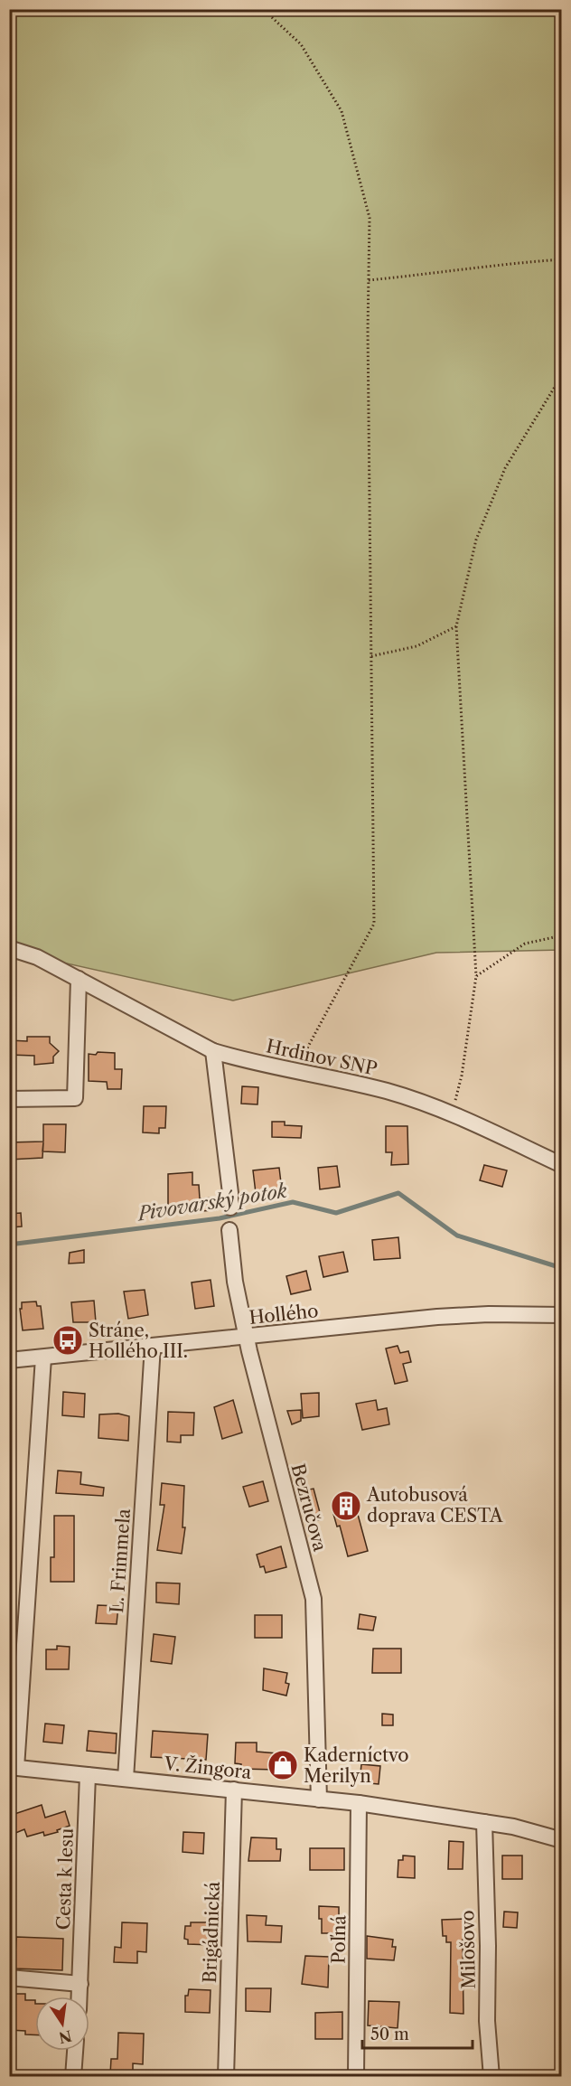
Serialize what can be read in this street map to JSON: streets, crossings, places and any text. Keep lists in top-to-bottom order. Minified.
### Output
{"streets":{"street":["Hrdinov SNP","Hollého","Bezručova","L. Frimmela","V. Žingora","Cesta k lesu","Brigádnická","Poľná","Milošovo"]},"crossings":[["Hollého","Bezručova"],["Hollého","L. Frimmela"],["Bezručova","V. Žingora"],["L. Frimmela","V. Žingora"],["V. Žingora","Cesta k lesu"],["V. Žingora","Brigádnická"],["V. Žingora","Poľná"],["V. Žingora","Milošovo"]],"water":["Pivovarský potok"],"places":{"bus stop":["Stráne, Hollého III."],"building":["Autobusová doprava CESTA"],"shop":["Kaderníctvo Merilyn"]},"scale_bar":"50 m","north":"bottom"}
